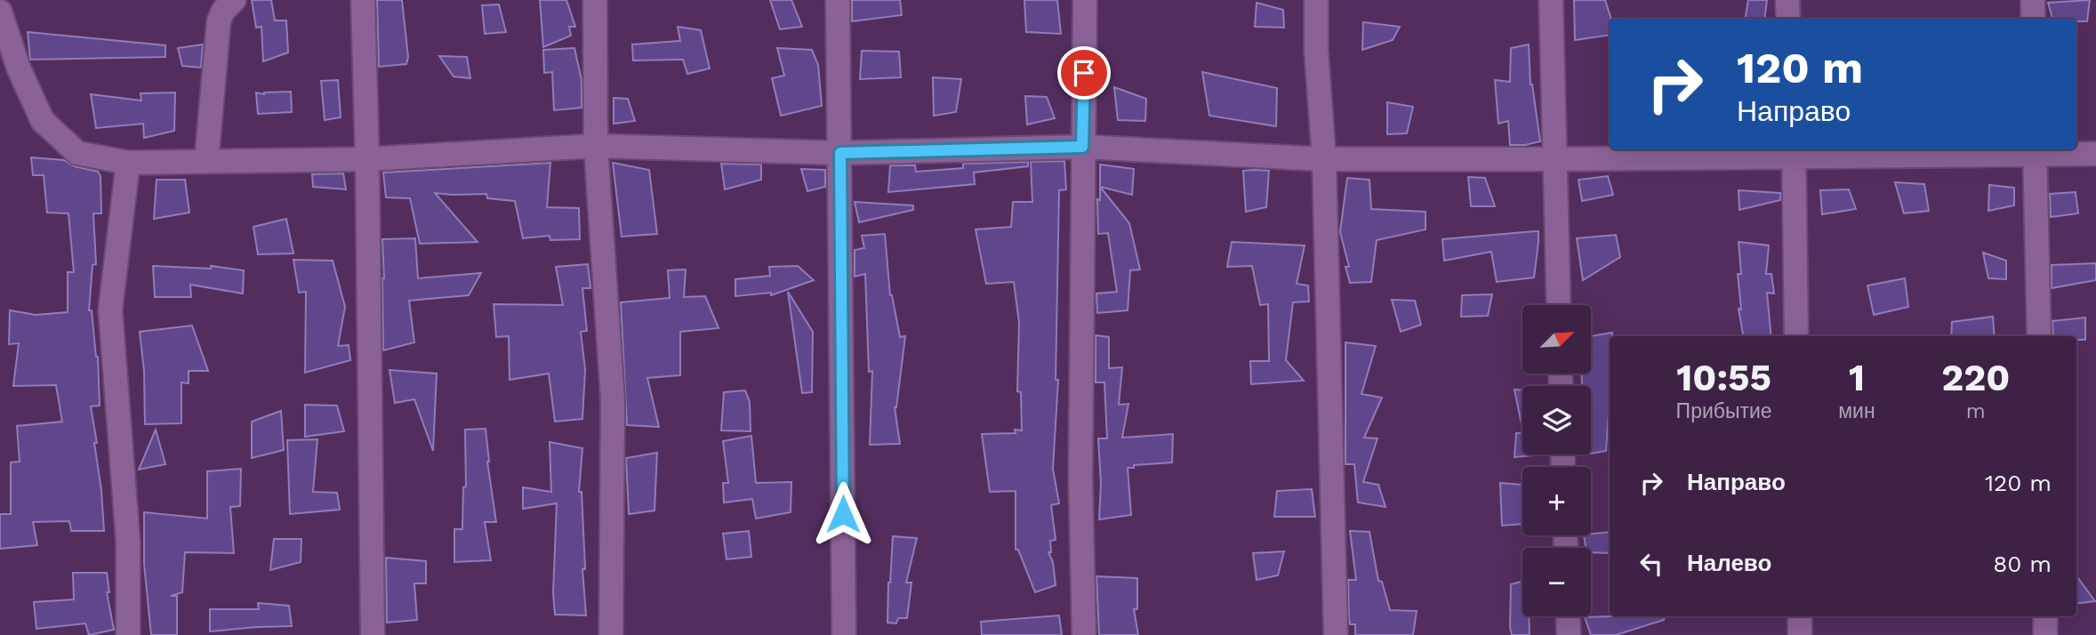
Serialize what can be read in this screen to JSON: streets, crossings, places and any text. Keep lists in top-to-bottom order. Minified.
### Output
{"north":"top right","page":{"turn":["120 m","Направо"],"map_buttons":["+","−"],"eta":["10:55","Прибытие","1","мин","220","m"],"list":[{"name":"Направо","value":"120 m"},{"name":"Налево","value":"80 m"}]}}
